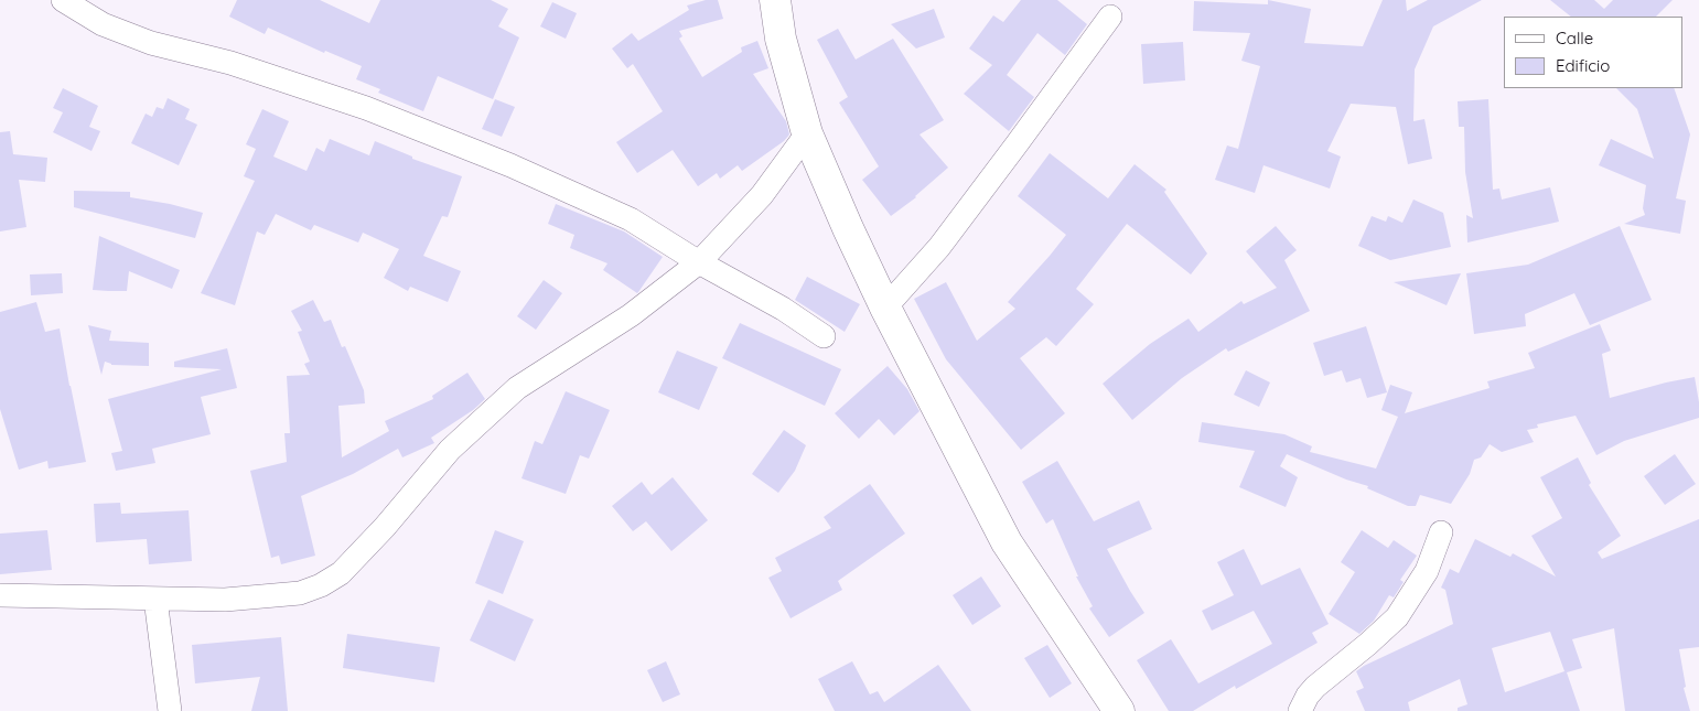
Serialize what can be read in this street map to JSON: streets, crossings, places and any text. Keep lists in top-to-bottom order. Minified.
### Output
{"legend":["Calle","Edificio"]}
